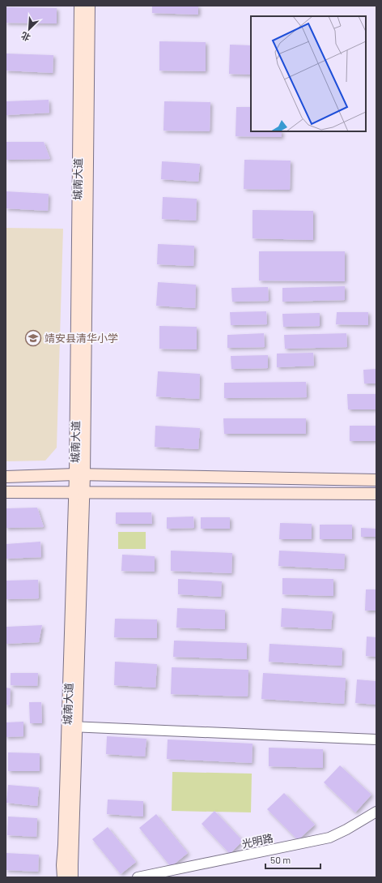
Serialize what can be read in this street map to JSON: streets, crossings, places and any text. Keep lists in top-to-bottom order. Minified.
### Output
{"streets":{"main road":["城南大道"],"street":["光明路"]},"places":{"school or university":["靖安县清华小学"]},"scale_bar":"50 m","north":"bottom left"}
